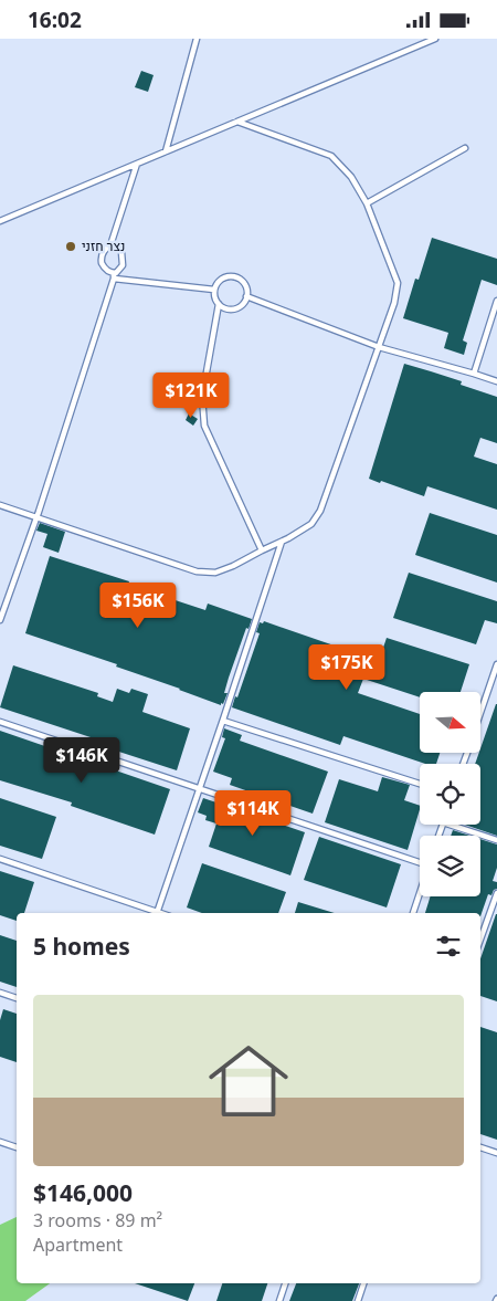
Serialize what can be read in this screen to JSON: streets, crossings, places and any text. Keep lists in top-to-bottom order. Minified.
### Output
{"places":["נצר חזני"],"north":"right","page":{"status":"16:02","price":["$121K","$156K","$175K","$146K","$114K"],"heading":"5 homes","list":[{"name":"$146,000","note":"3 rooms · 89 m² · Apartment"}]}}
